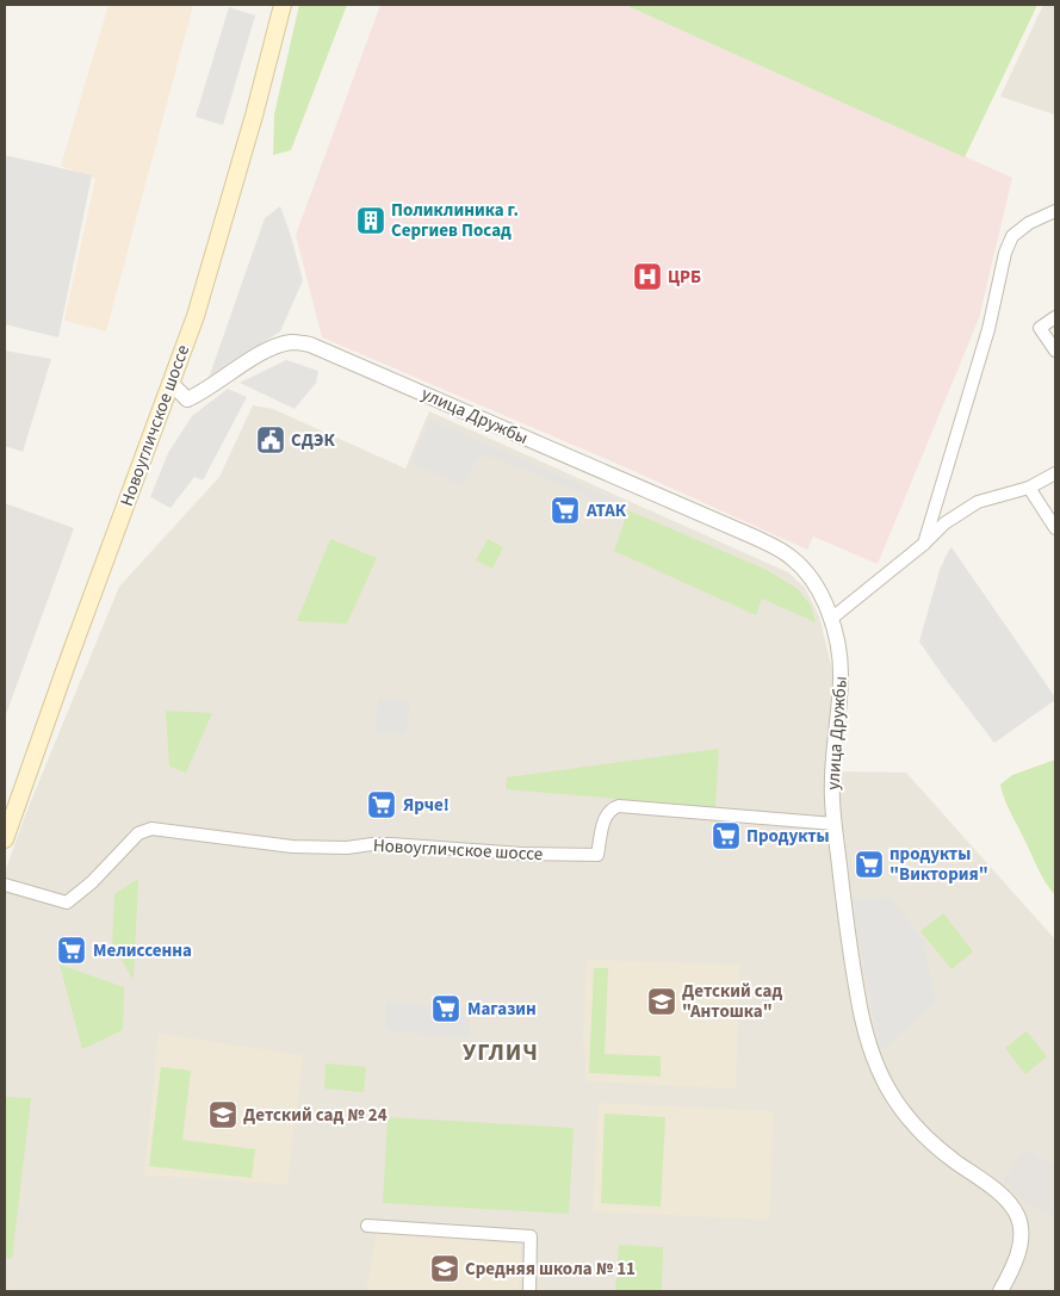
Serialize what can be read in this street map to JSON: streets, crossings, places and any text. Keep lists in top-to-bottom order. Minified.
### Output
{"streets":{"main road":["Новоугличское шоссе"],"street":["улица Дружбы"]},"crossings":[["улица Дружбы","Новоугличское шоссе"]],"districts":["УГЛИЧ"],"places":{"building":["Поликлиника г. Сергиев Посад"],"hospital":["ЦРБ"],"public building":["СДЭК"],"supermarket":["АТАК","Ярче!","Продукты","продукты \"Виктория\"","Мелиссенна","Магазин"],"school or university":["Детский сад \"Антошка\"","Детский сад № 24","Средняя школа № 11"]}}
